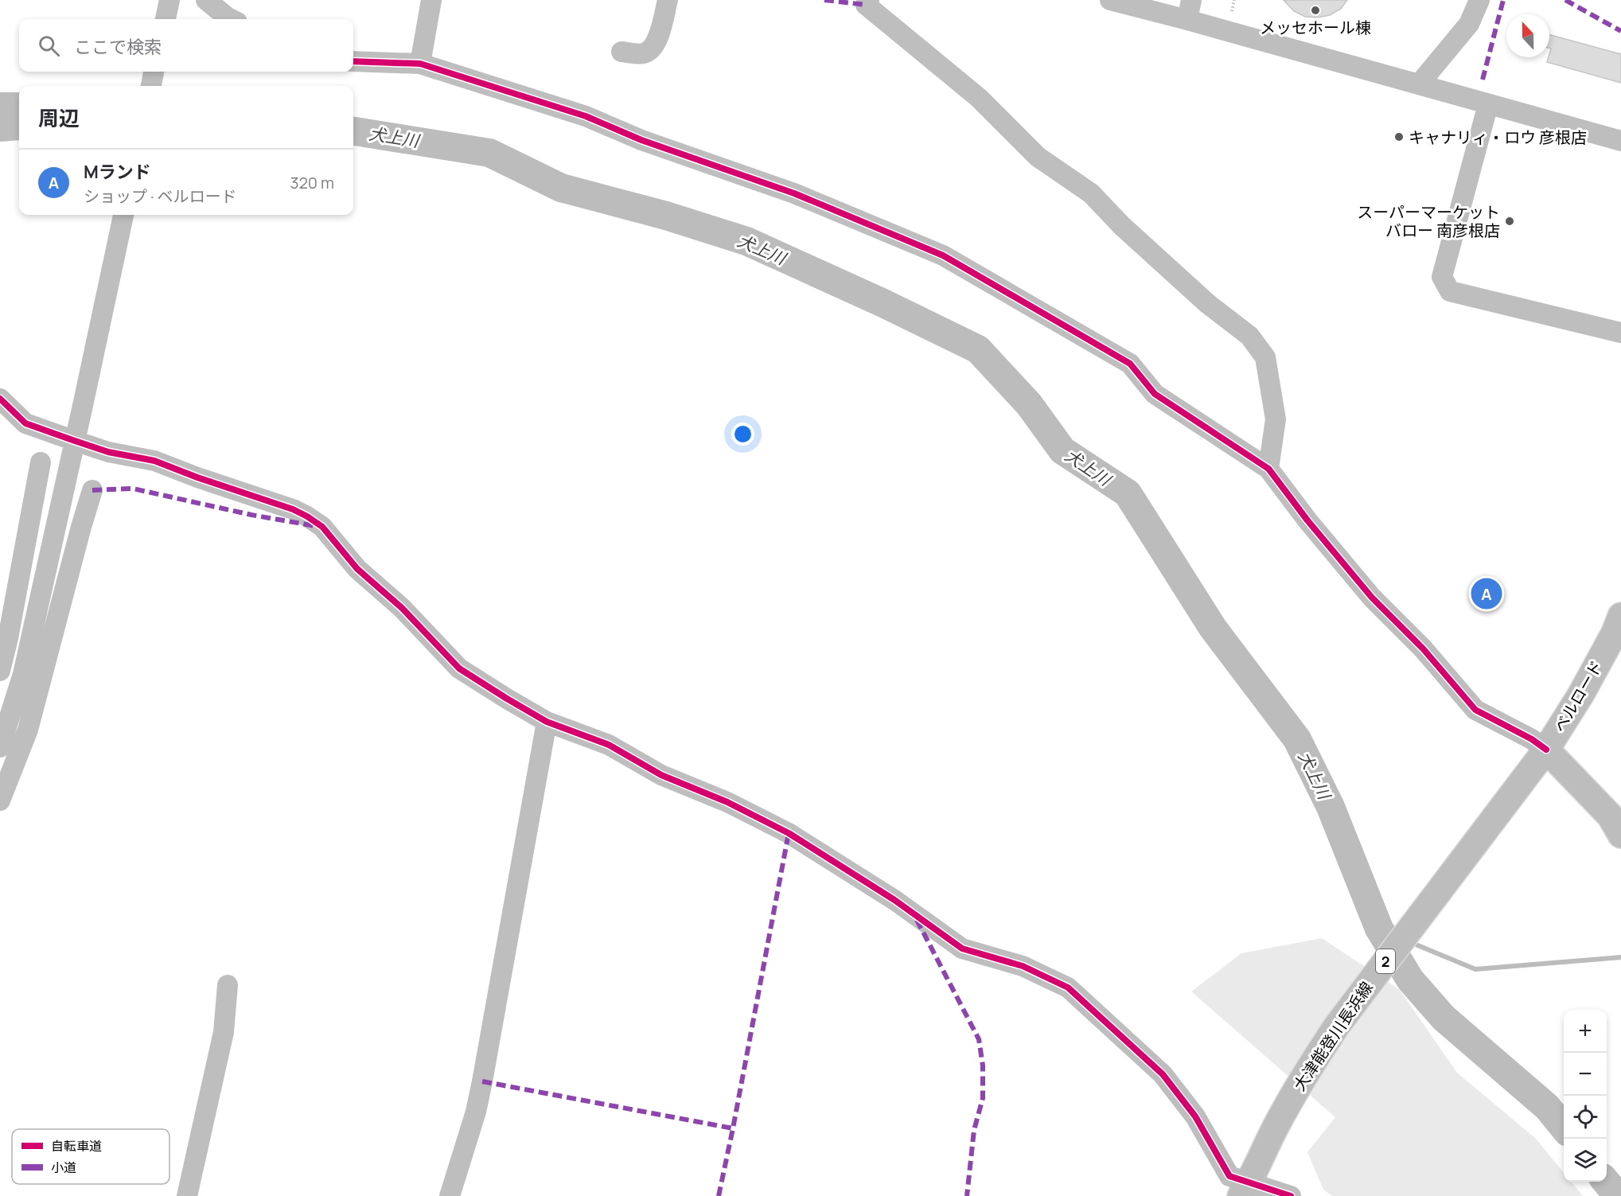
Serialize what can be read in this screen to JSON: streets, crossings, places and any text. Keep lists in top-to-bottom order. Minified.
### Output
{"streets":{"main road":["ベルロード","2","大津能登川長浜線"]},"crossings":[["ベルロード","大津能登川長浜線"]],"water":["犬上川"],"places":["メッセホール棟","キャナリィ・ロウ 彦根店","スーパーマーケット バロー 南彦根店"],"legend":["自転車道","小道"],"north":"top","page":{"search":"ここで検索","heading":"周辺","list":[{"mark":"A","name":"Mランド","note":"ショップ · ベルロード","value":"320 m"}],"pins":"A","map_buttons":["+","−"]}}
